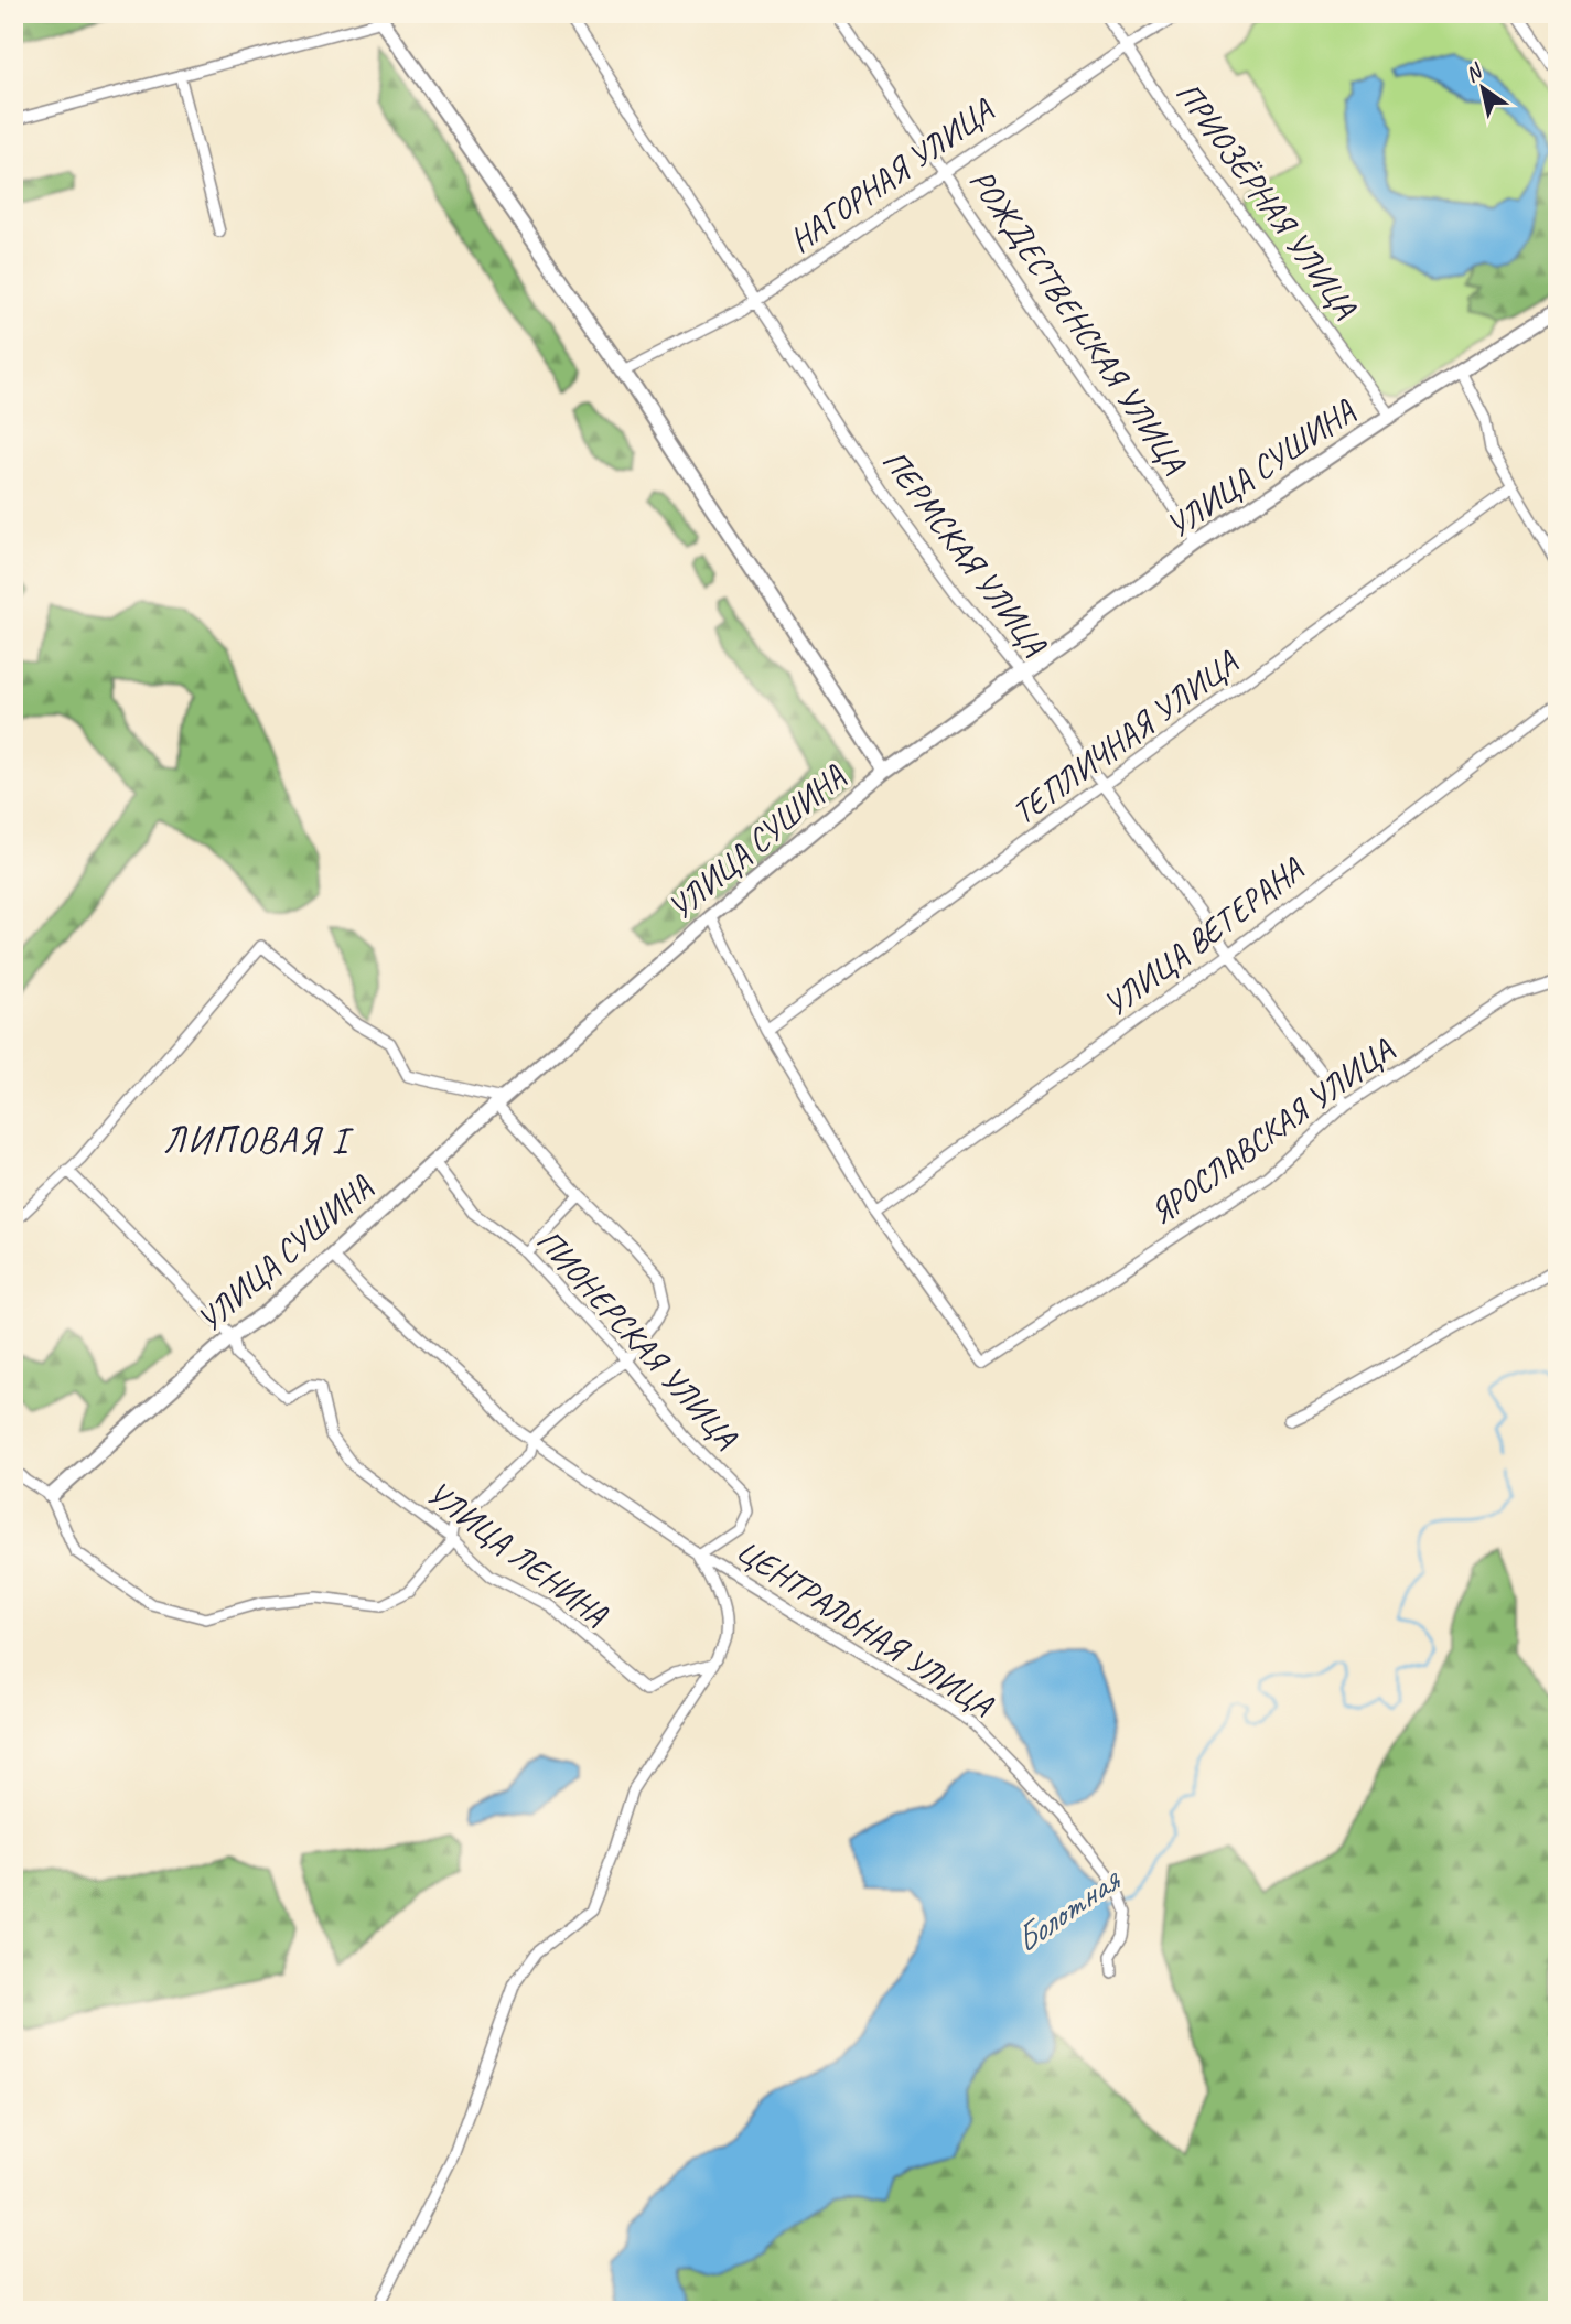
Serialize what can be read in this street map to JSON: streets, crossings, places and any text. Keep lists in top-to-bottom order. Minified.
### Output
{"streets":{"street":["НАГОРНАЯ УЛИЦА","ПРИОЗЁРНАЯ УЛИЦА","РОЖДЕСТВЕНСКАЯ УЛИЦА","УЛИЦА СУШИНА","ПЕРМСКАЯ УЛИЦА","ТЕПЛИЧНАЯ УЛИЦА","УЛИЦА ВЕТЕРАНА","ЯРОСЛАВСКАЯ УЛИЦА","ПИОНЕРСКАЯ УЛИЦА","УЛИЦА ЛЕНИНА","ЦЕНТРАЛЬНАЯ УЛИЦА"]},"crossings":[["НАГОРНАЯ УЛИЦА","ПРИОЗЁРНАЯ УЛИЦА"],["НАГОРНАЯ УЛИЦА","РОЖДЕСТВЕНСКАЯ УЛИЦА"],["НАГОРНАЯ УЛИЦА","ПЕРМСКАЯ УЛИЦА"],["ПРИОЗЁРНАЯ УЛИЦА","УЛИЦА СУШИНА"],["РОЖДЕСТВЕНСКАЯ УЛИЦА","УЛИЦА СУШИНА"],["УЛИЦА СУШИНА","ПЕРМСКАЯ УЛИЦА"],["УЛИЦА СУШИНА","ПИОНЕРСКАЯ УЛИЦА"],["УЛИЦА СУШИНА","УЛИЦА ЛЕНИНА"],["УЛИЦА СУШИНА","ЦЕНТРАЛЬНАЯ УЛИЦА"],["ПЕРМСКАЯ УЛИЦА","ТЕПЛИЧНАЯ УЛИЦА"],["ПЕРМСКАЯ УЛИЦА","УЛИЦА ВЕТЕРАНА"],["ПЕРМСКАЯ УЛИЦА","ЯРОСЛАВСКАЯ УЛИЦА"],["УЛИЦА ВЕТЕРАНА","ЯРОСЛАВСКАЯ УЛИЦА"],["ПИОНЕРСКАЯ УЛИЦА","ЦЕНТРАЛЬНАЯ УЛИЦА"],["УЛИЦА ЛЕНИНА","ЦЕНТРАЛЬНАЯ УЛИЦА"]],"districts":["ЛИПОВАЯ I"],"water":["Болотная"],"north":"top left"}
